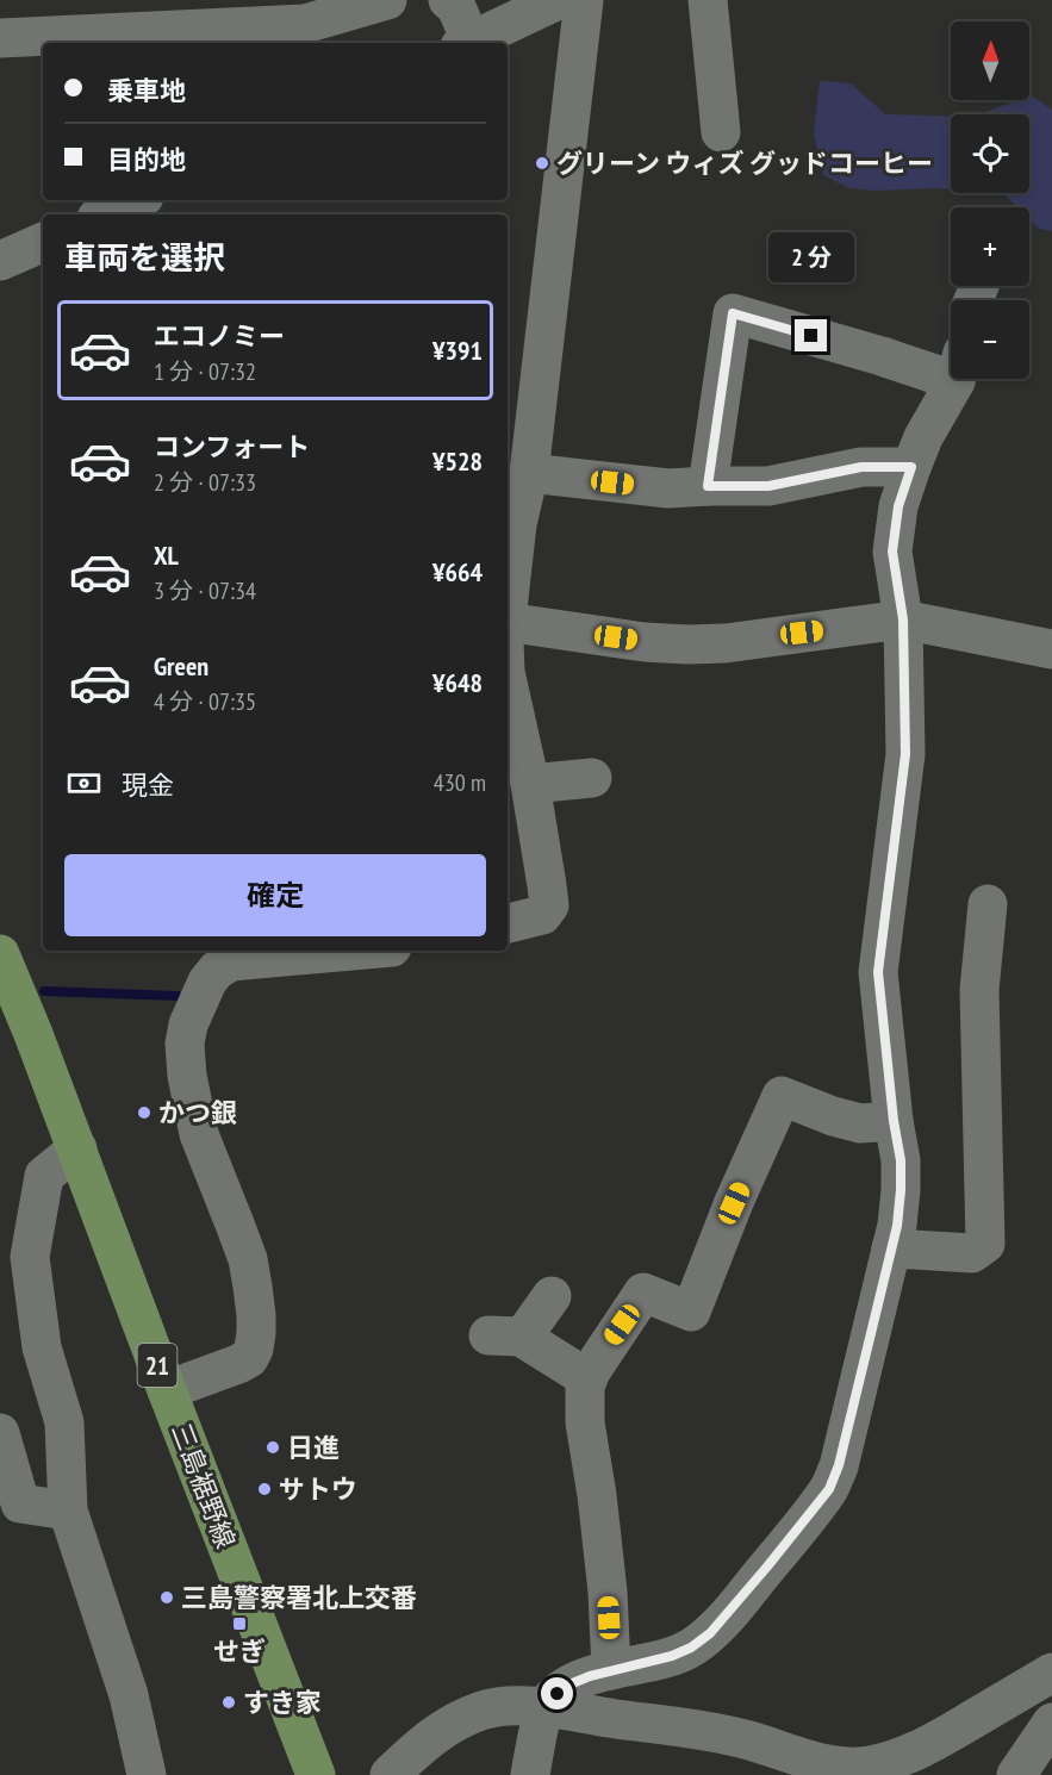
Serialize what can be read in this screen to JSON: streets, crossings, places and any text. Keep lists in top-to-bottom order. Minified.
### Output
{"streets":{"main road":["21","三島裾野線"]},"places":{"other":["グリーン ウィズ グッドコーヒー","かつ銀","日進","サトウ","三島警察署北上交番","すき家"],"transit":["せぎ"]},"north":"top","page":{"map_buttons":["+","−"],"banner":["乗車地","目的地"],"heading":"車両を選択","bubble":"2 分","list":[{"name":"エコノミー","note":"1 分 · 07:32","value":"¥391"},{"name":"コンフォート","note":"2 分 · 07:33","value":"¥528"},{"name":"XL","note":"3 分 · 07:34","value":"¥664"},{"name":"Green","note":"4 分 · 07:35","value":"¥648"}],"pay":["現金","430 m"],"buttons":"確定"}}
